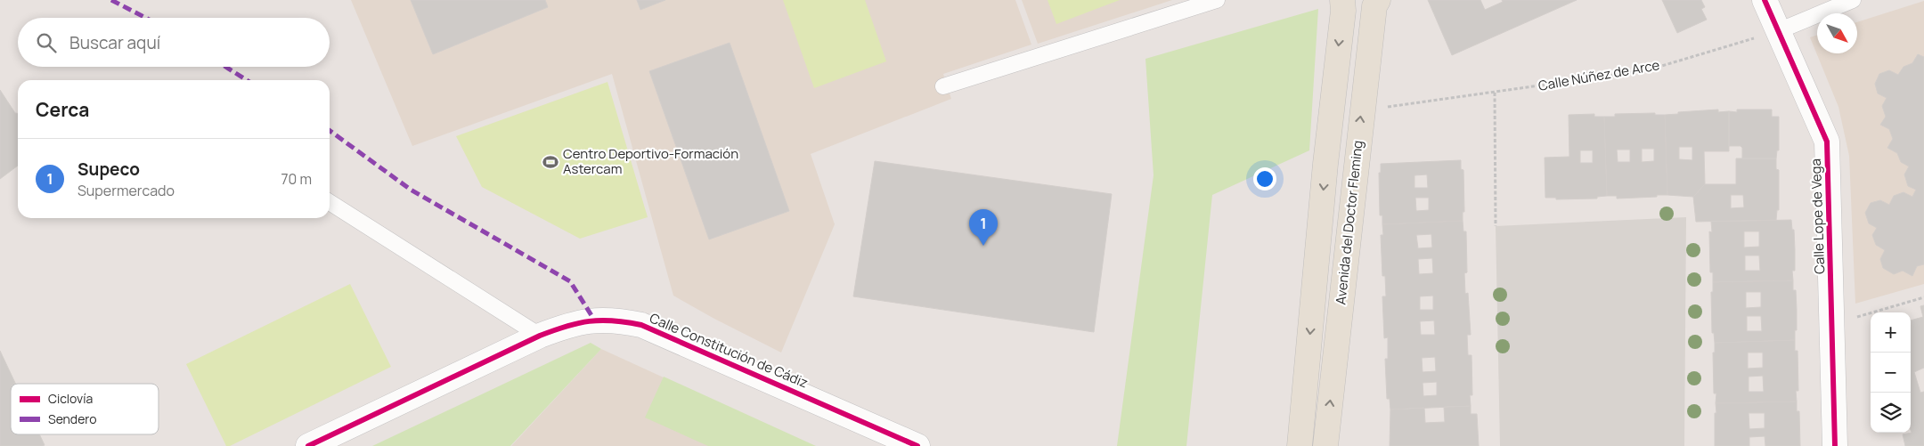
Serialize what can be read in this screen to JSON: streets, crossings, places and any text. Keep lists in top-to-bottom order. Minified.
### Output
{"streets":{"main road":["Avenida del Doctor Fleming"],"street":["Calle Lope de Vega","Calle Constitución de Cádiz"],"path":["Calle Núñez de Arce"]},"crossings":[["Calle Núñez de Arce","Calle Lope de Vega"],["Calle Núñez de Arce","Avenida del Doctor Fleming"]],"places":{"sports":["Centro Deportivo-Formación Astercam"]},"legend":["Ciclovía","Sendero"],"north":"bottom right","page":{"search":"Buscar aquí","heading":"Cerca","list":[{"mark":"1","name":"Supeco","note":"Supermercado","value":"70 m"}],"pins":"1","map_buttons":["+","−"]}}
